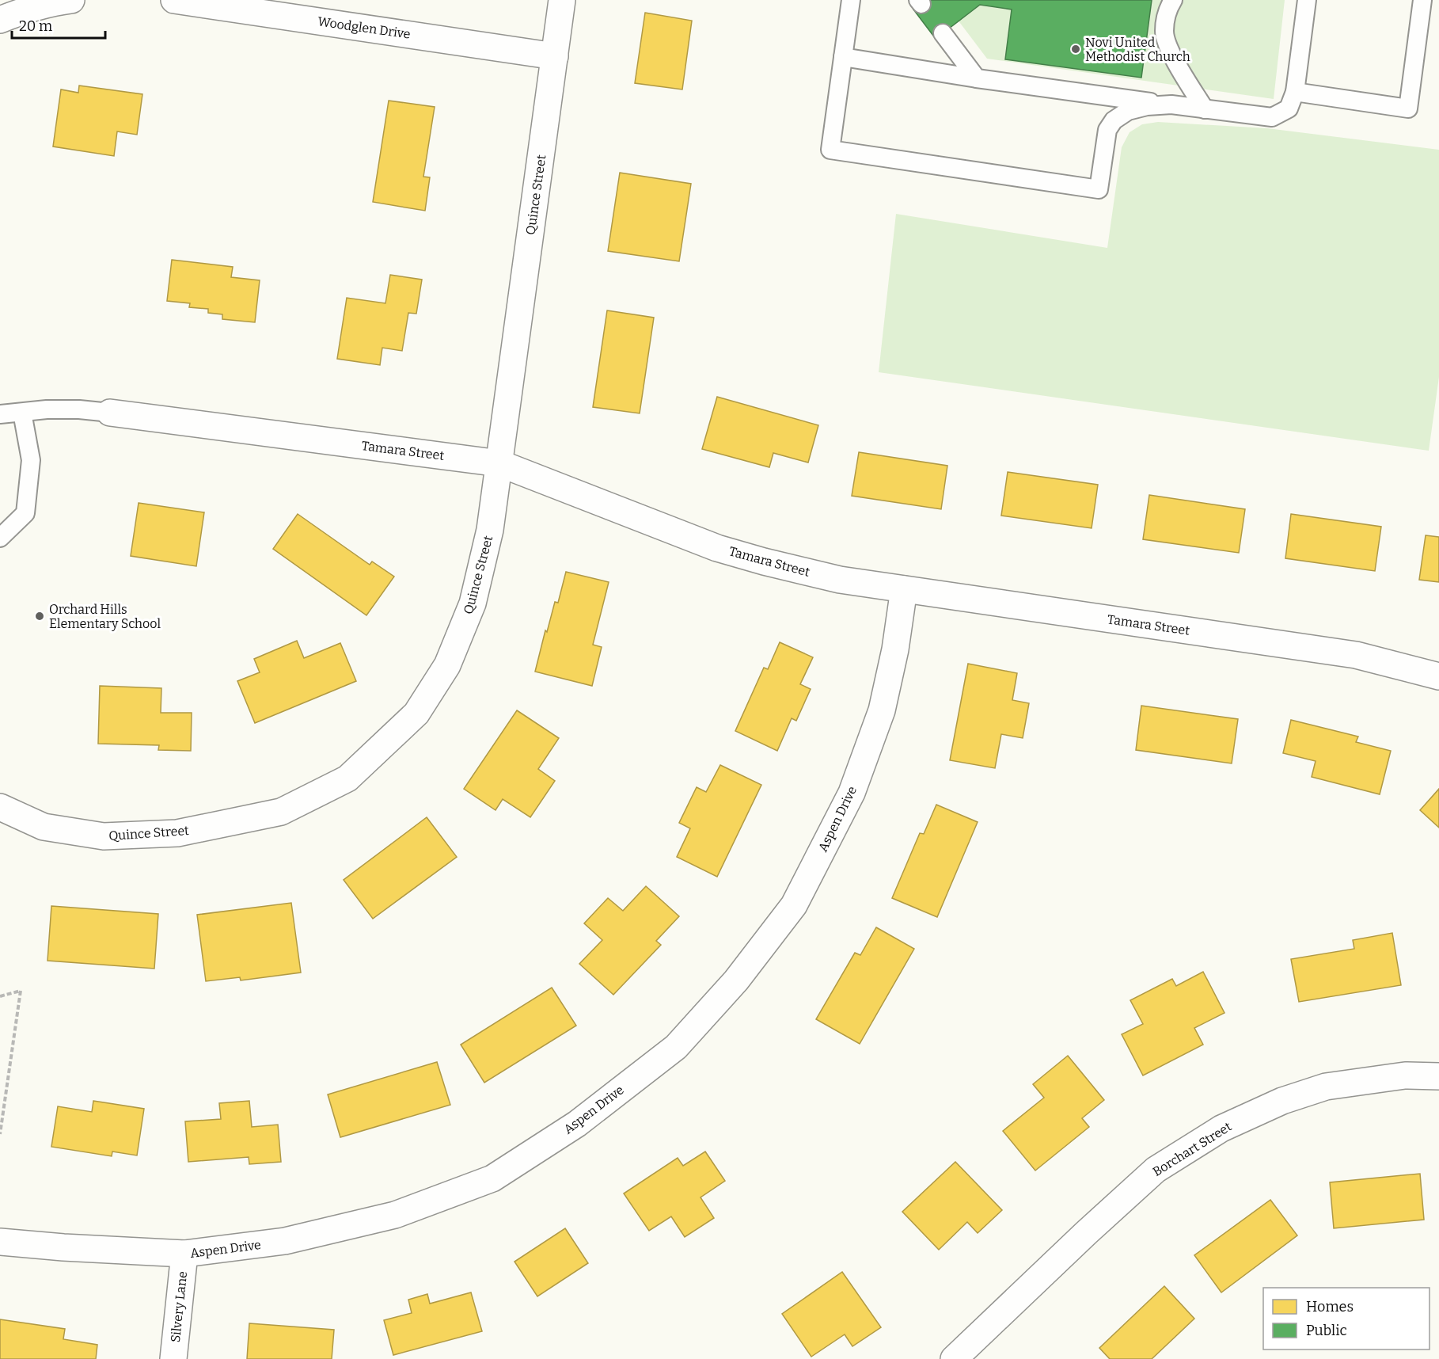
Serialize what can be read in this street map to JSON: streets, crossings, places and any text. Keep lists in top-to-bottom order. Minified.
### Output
{"streets":{"street":["Woodglen Drive","Quince Street","Tamara Street","Aspen Drive","Borchart Street","Silvery Lane"]},"crossings":[["Woodglen Drive","Quince Street"],["Quince Street","Tamara Street"],["Tamara Street","Aspen Drive"],["Aspen Drive","Silvery Lane"]],"places":["Novi United Methodist Church","Orchard Hills Elementary School"],"legend":["Homes","Public"],"scale_bar":"20 m"}
